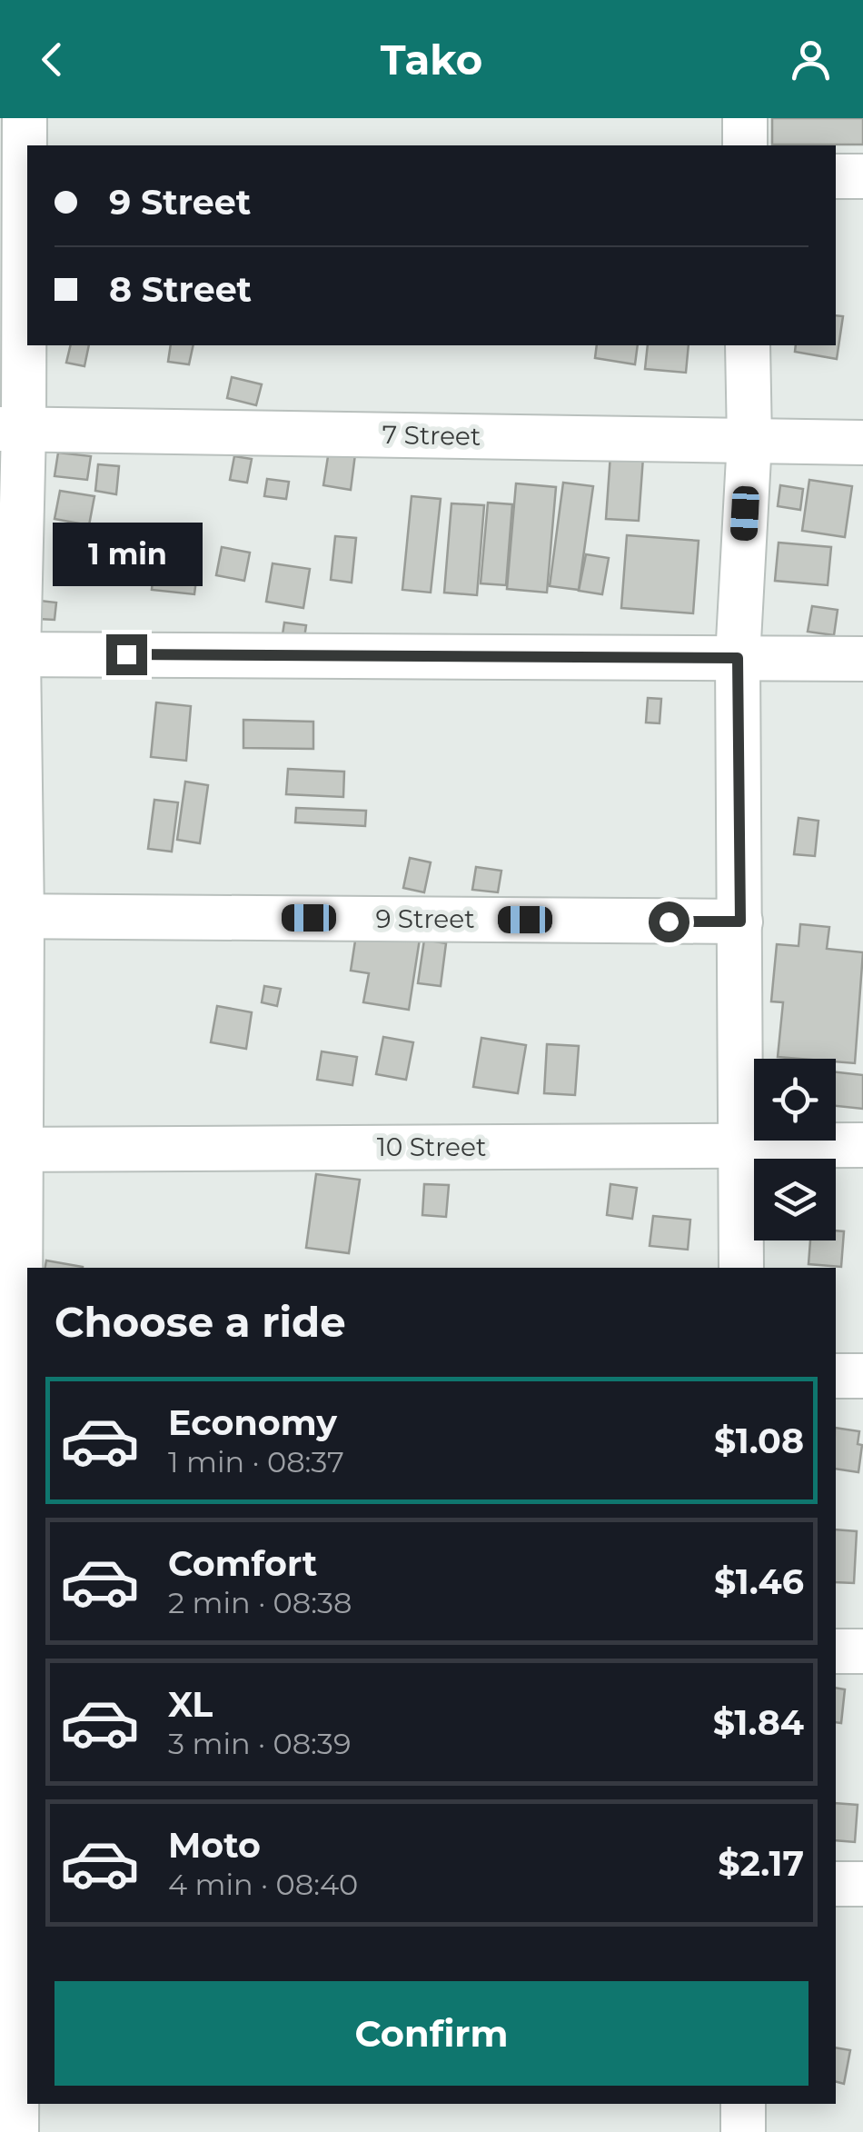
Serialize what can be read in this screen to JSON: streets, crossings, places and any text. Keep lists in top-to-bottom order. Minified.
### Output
{"streets":{"street":["7 Street","9 Street","10 Street"]},"page":{"header":"Tako","banner":["9 Street","8 Street"],"bubble":"1 min","heading":"Choose a ride","list":[{"name":"Economy","note":"1 min · 08:37","value":"$1.08"},{"name":"Comfort","note":"2 min · 08:38","value":"$1.46"},{"name":"XL","note":"3 min · 08:39","value":"$1.84"},{"name":"Moto","note":"4 min · 08:40","value":"$2.17"}],"buttons":"Confirm"}}
